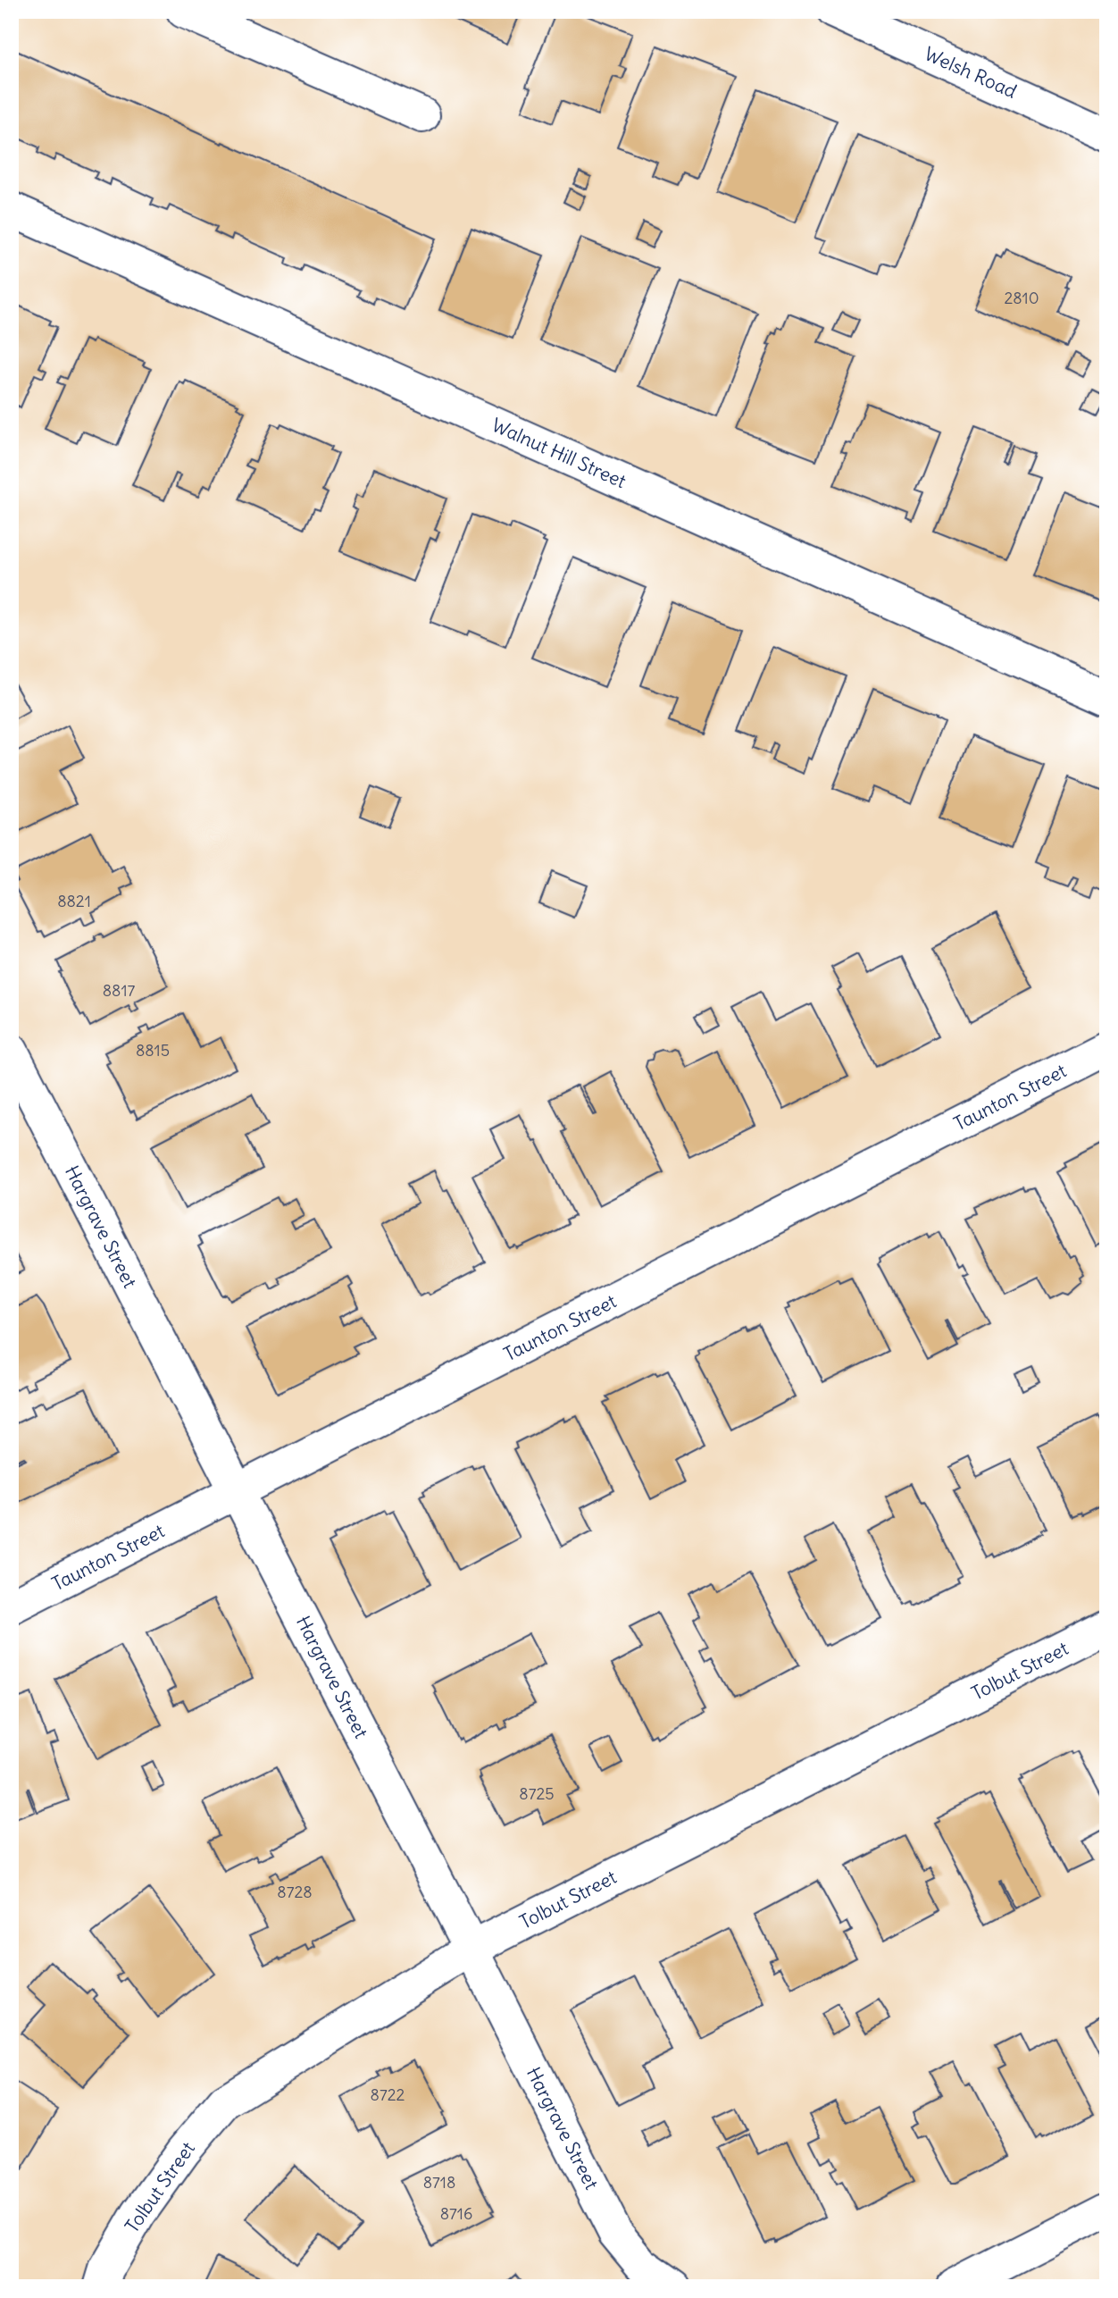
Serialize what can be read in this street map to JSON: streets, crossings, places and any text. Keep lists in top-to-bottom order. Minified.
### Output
{"streets":{"street":["Welsh Road","Walnut Hill Street","Taunton Street","Hargrave Street","Tolbut Street"]},"crossings":[["Taunton Street","Hargrave Street"],["Hargrave Street","Tolbut Street"]],"house_numbers":["2810","8821","8817","8815","8725","8728","8722","8718","8716"]}
